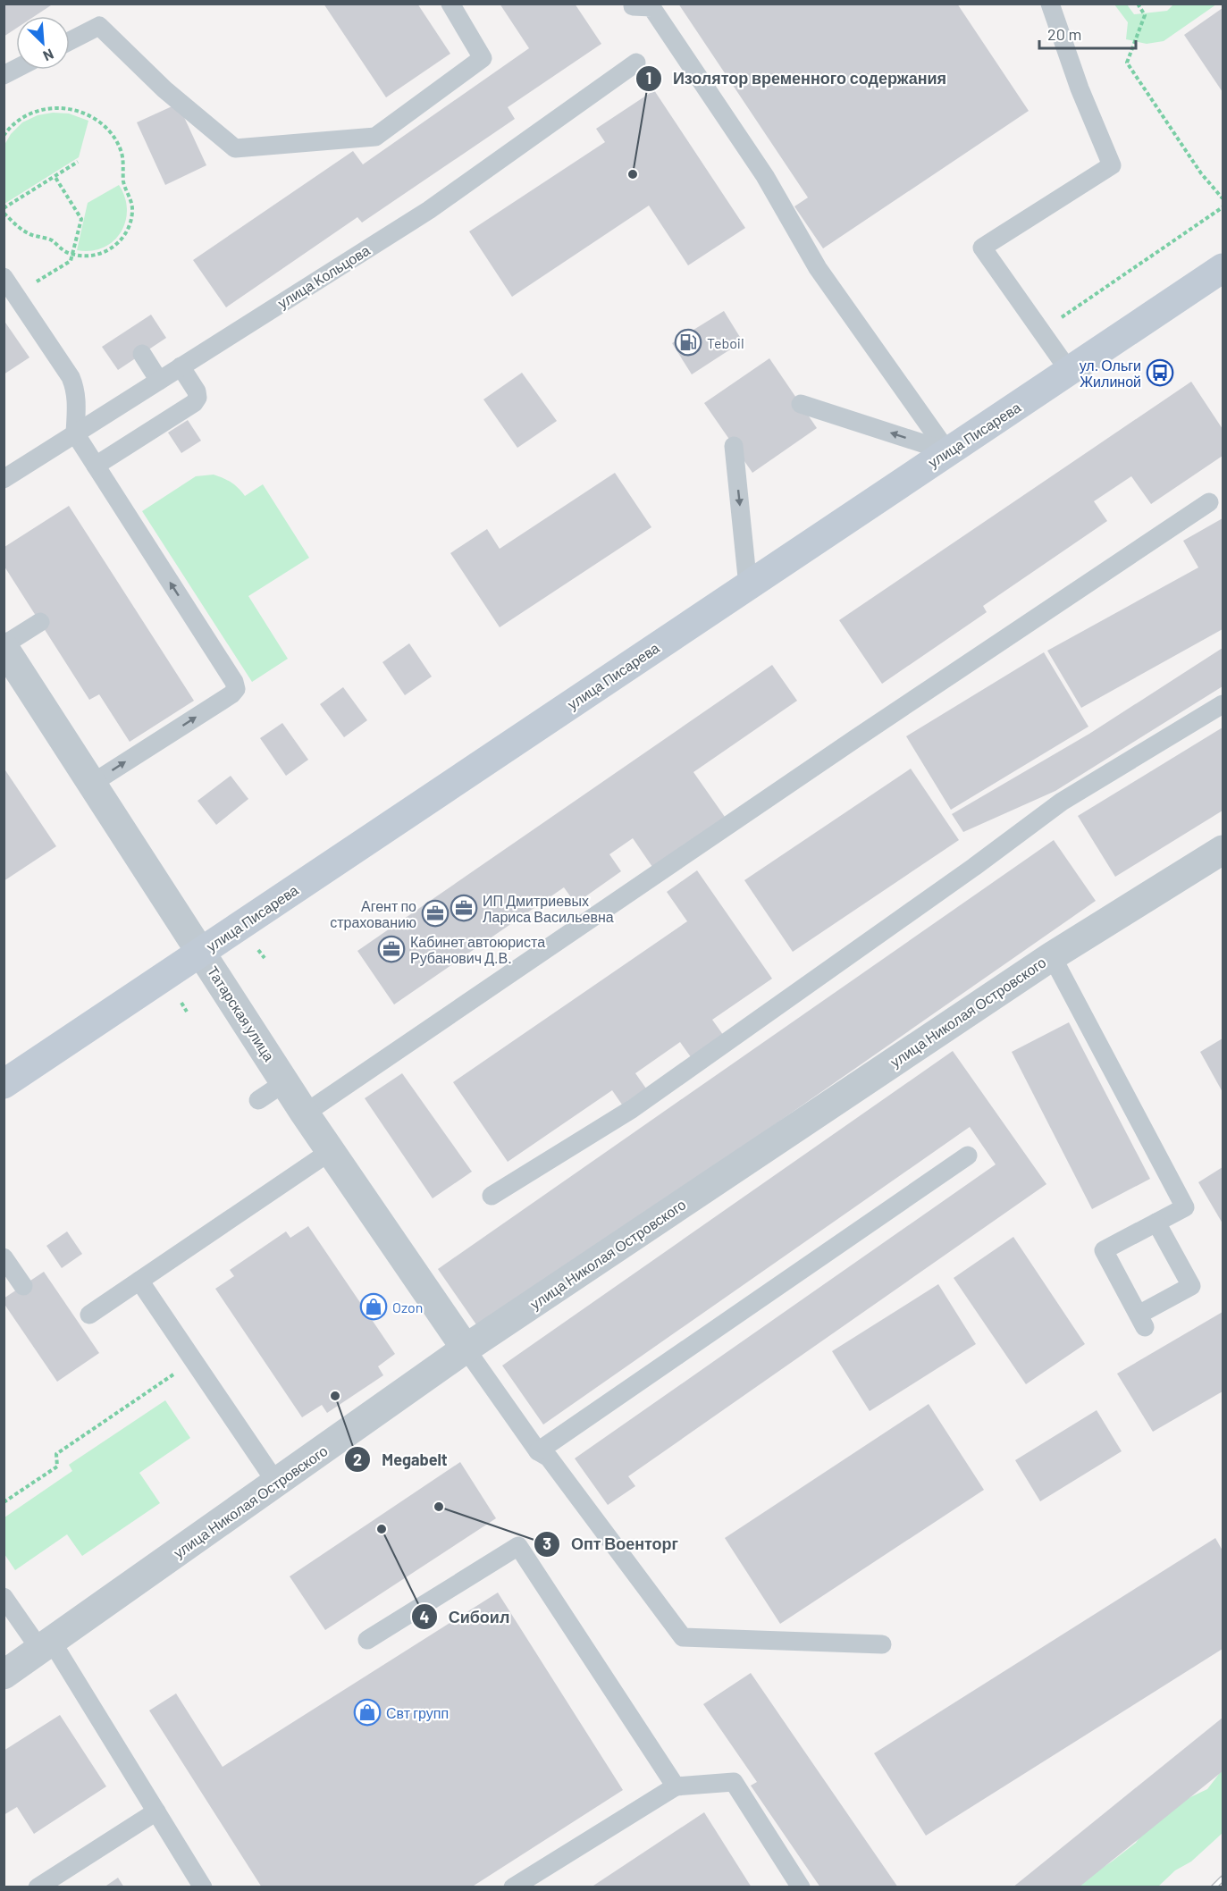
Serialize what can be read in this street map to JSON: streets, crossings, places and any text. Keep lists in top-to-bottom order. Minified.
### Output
{"streets":{"main road":["улица Писарева"],"street":["улица Николая Островского","Татарская улица"],"lane":["улица Кольцова"]},"crossings":[["улица Писарева","Татарская улица"],["улица Николая Островского","Татарская улица"]],"places":{"other":["Изолятор временного содержания","Megabelt","Опт Военторг","Сибоил"],"fuel station":["Teboil"],"bus stop":["ул. Ольги Жилиной"],"office":["ИП Дмитриевых Лариса Васильевна","Агент по страхованию","Кабинет автоюриста Рубанович Д.В."],"shop":["Ozon","Свт групп"]},"scale_bar":"20 m","north":"bottom right"}
